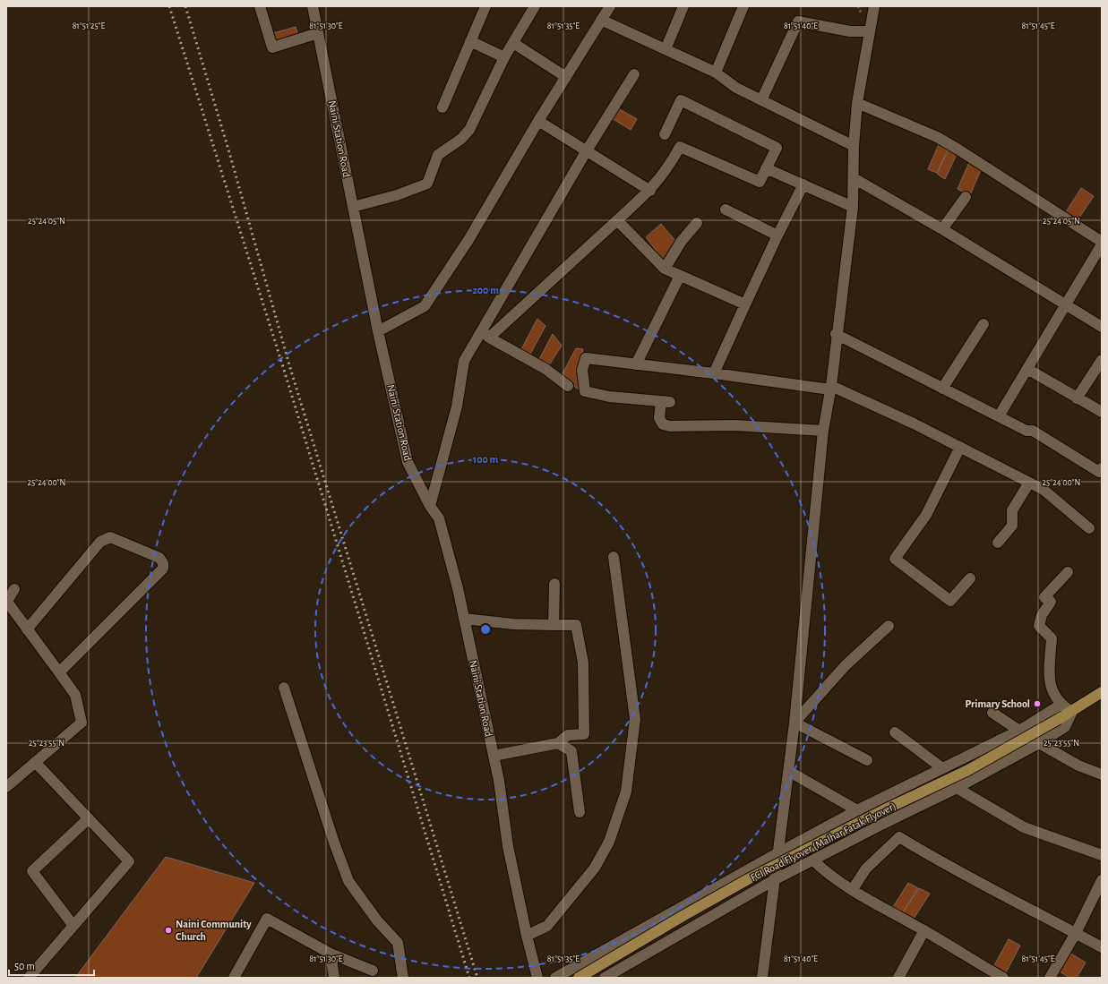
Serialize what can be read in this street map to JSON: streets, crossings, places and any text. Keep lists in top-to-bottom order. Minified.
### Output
{"streets":{"main road":["FCI Road Flyover (Malhar Fatak Flyover)"],"street":["Naini Station Road"]},"places":["Primary School","Naini Community Church"],"scale_bar":"50 m","coordinates":["81°51'25\"E","81°51'30\"E","81°51'35\"E","81°51'40\"E","81°51'45\"E","25°24'05\"N","25°24'00\"N","25°23'55\"N"],"rings":["200 m","100 m"]}
